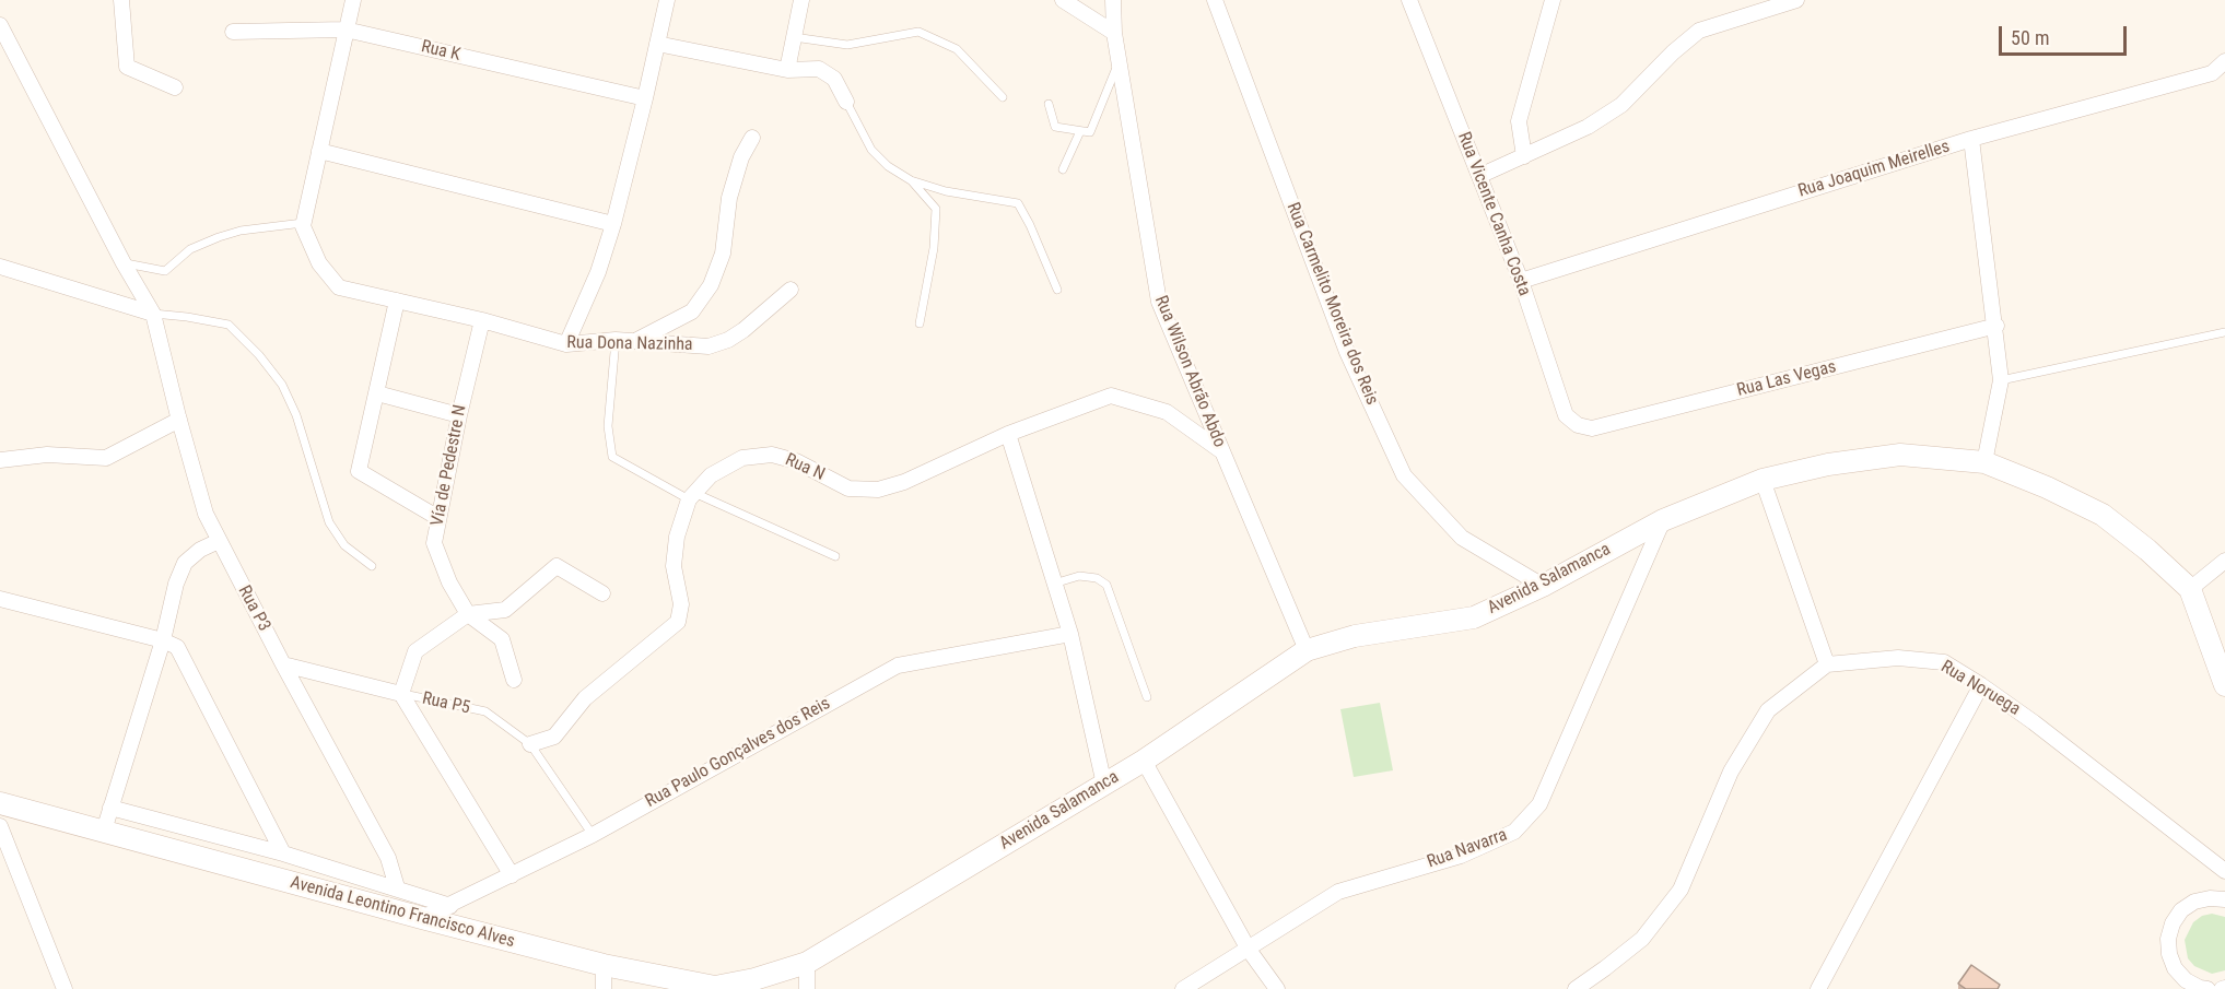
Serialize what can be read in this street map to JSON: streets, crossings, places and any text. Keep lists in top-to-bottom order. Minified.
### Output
{"streets":{"street":["Rua K","Rua Joaquim Meirelles","Rua Vicente Canha Costa","Rua Carmelito Moreira dos Reis","Rua Dona Nazinha","Rua Wilson Abrão Abdo","Rua Las Vegas","Vía de Pedestre N","Rua N","Avenida Salamanca","Rua P3","Rua Noruega","Rua P5","Rua Paulo Gonçalves dos Reis","Rua Navarra","Avenida Leontino Francisco Alves"]},"crossings":[["Rua Joaquim Meirelles","Rua Vicente Canha Costa"],["Rua Vicente Canha Costa","Rua Las Vegas"],["Rua Carmelito Moreira dos Reis","Avenida Salamanca"],["Rua Dona Nazinha","Vía de Pedestre N"],["Rua Wilson Abrão Abdo","Rua N"],["Rua Wilson Abrão Abdo","Avenida Salamanca"],["Rua N","Rua P5"],["Avenida Salamanca","Rua Navarra"],["Avenida Salamanca","Avenida Leontino Francisco Alves"],["Rua P3","Rua P5"],["Rua P3","Avenida Leontino Francisco Alves"],["Rua P5","Rua Paulo Gonçalves dos Reis"],["Rua Paulo Gonçalves dos Reis","Avenida Leontino Francisco Alves"]],"scale_bar":"50 m"}
